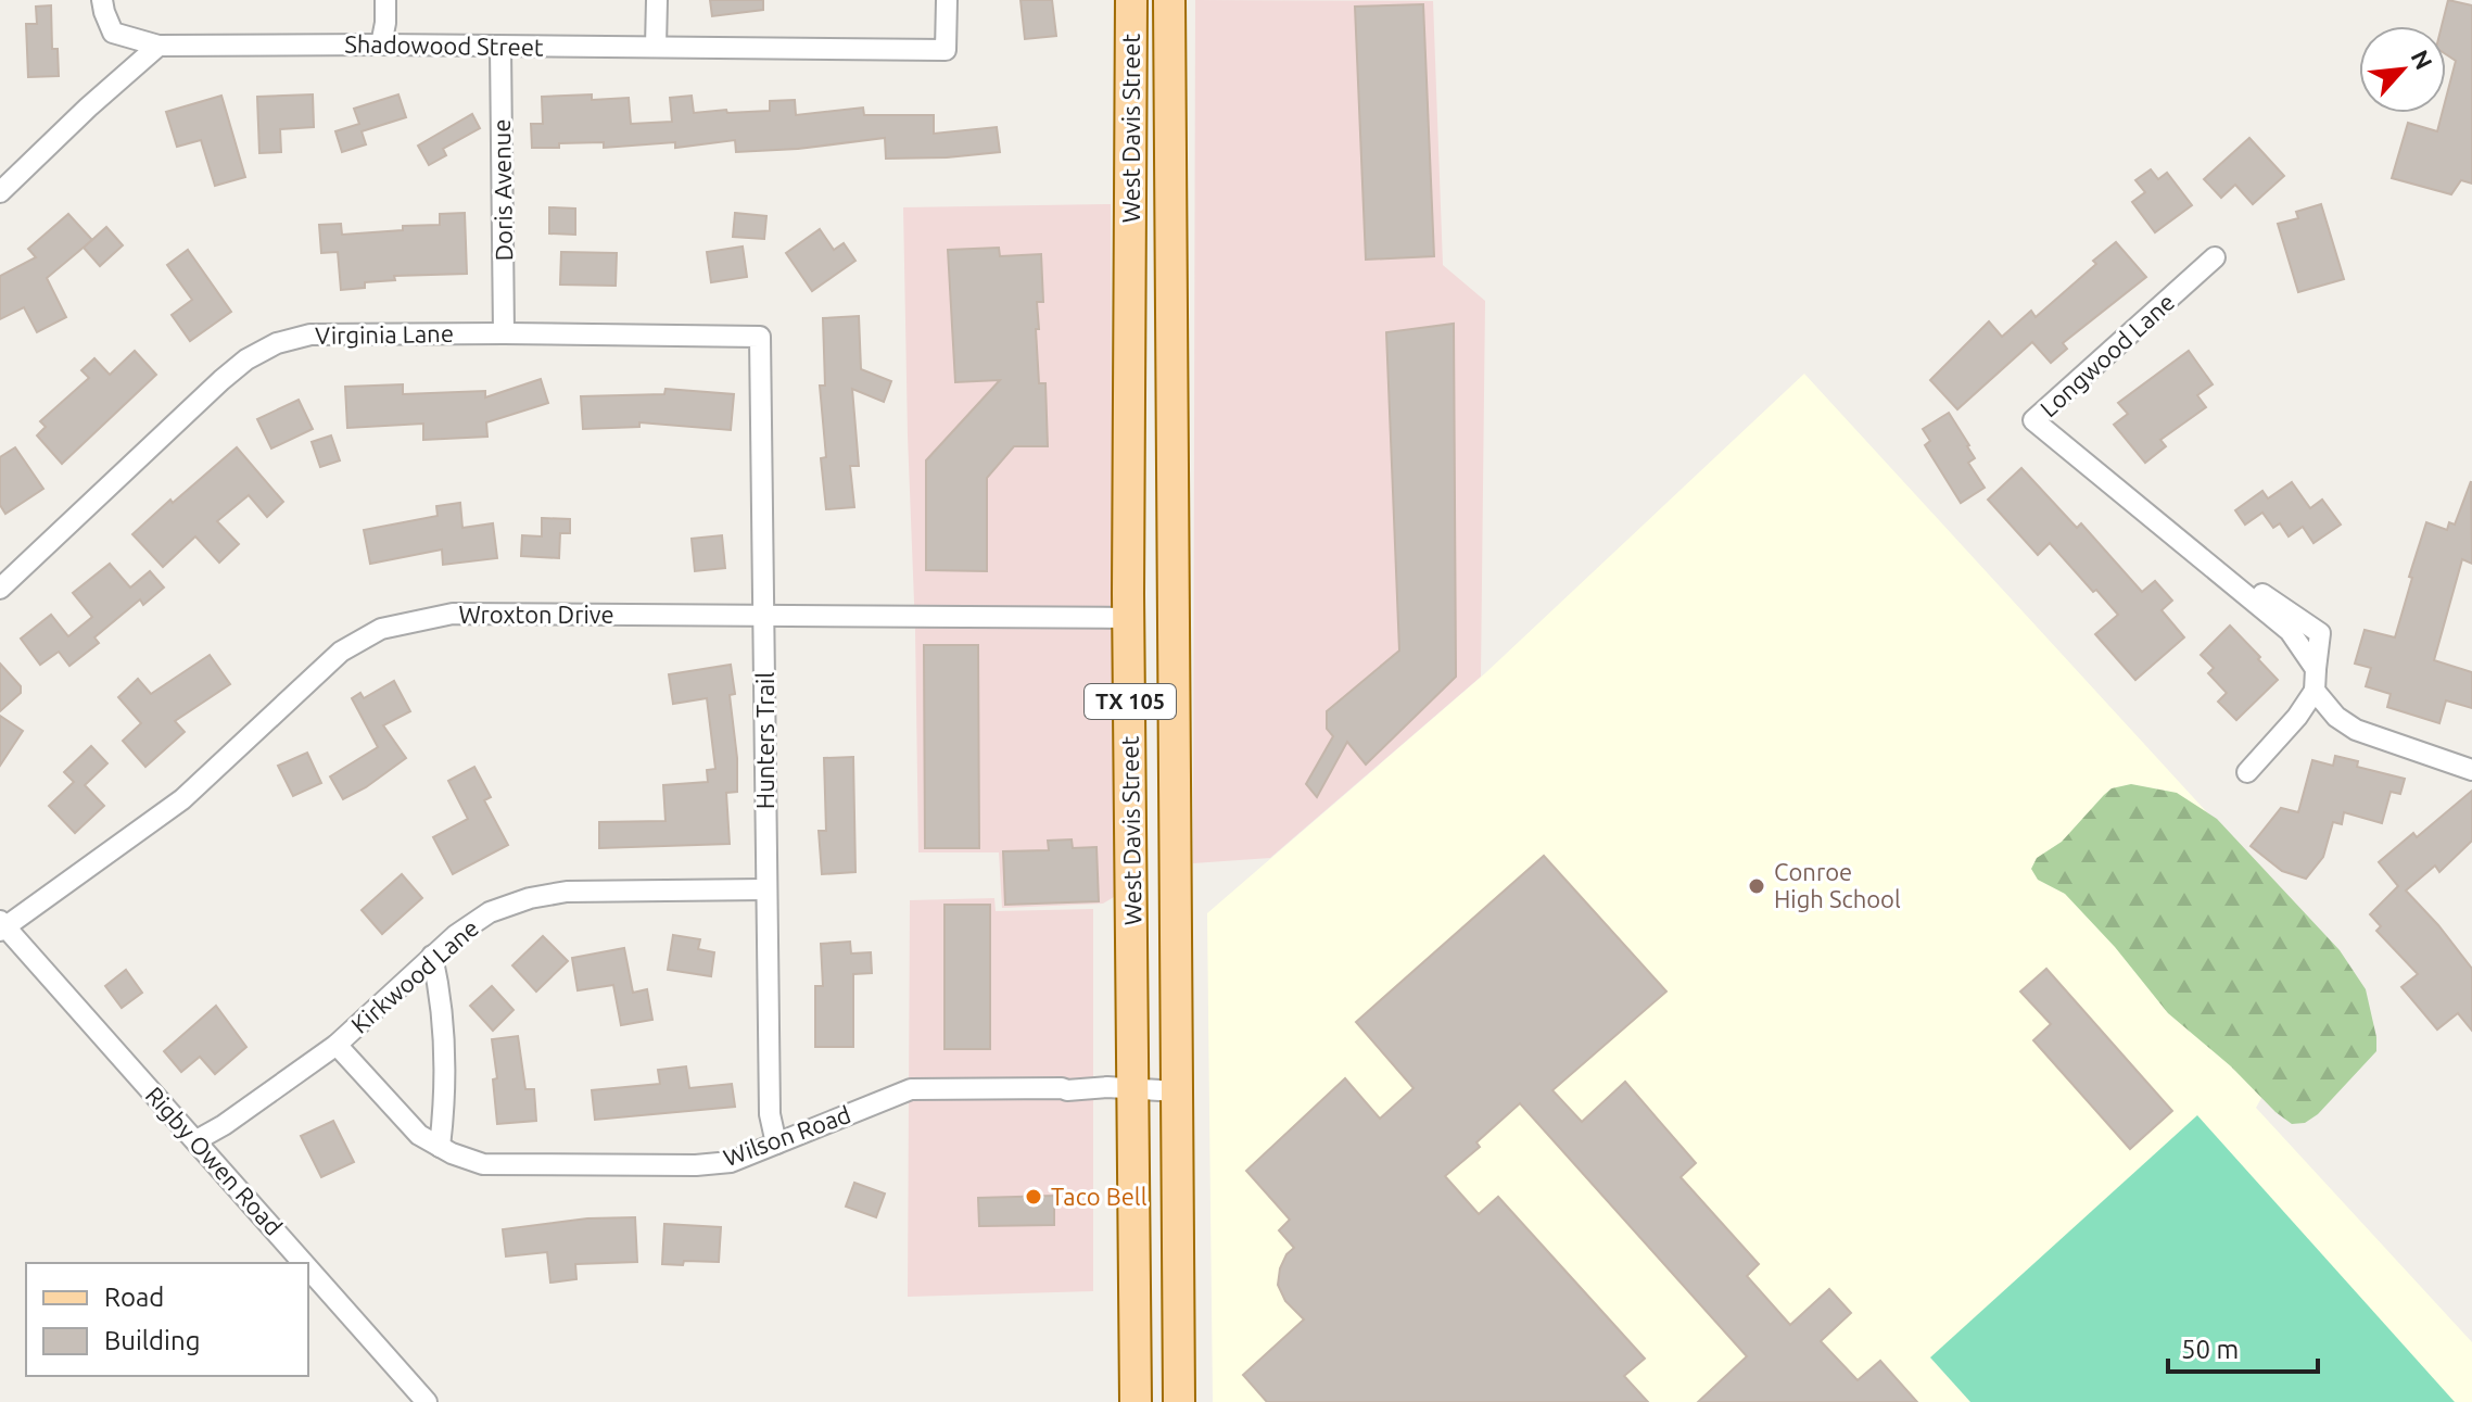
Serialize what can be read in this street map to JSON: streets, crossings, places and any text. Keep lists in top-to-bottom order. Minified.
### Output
{"streets":{"main road":["West Davis Street","TX 105"],"street":["Shadowood Street","Doris Avenue","Virginia Lane","Longwood Lane","Wroxton Drive","Hunters Trail","Kirkwood Lane","Wilson Road","Rigby Owen Road"]},"crossings":[["Shadowood Street","Doris Avenue"],["West Davis Street","Wroxton Drive"],["West Davis Street","Wilson Road"],["Doris Avenue","Virginia Lane"],["Virginia Lane","Hunters Trail"],["Wroxton Drive","Hunters Trail"],["Wroxton Drive","Rigby Owen Road"],["Hunters Trail","Kirkwood Lane"],["Hunters Trail","Wilson Road"],["Kirkwood Lane","Wilson Road"],["Kirkwood Lane","Rigby Owen Road"]],"places":["Conroe High School","Taco Bell"],"legend":["Road","Building"],"scale_bar":"50 m","north":"top right"}
